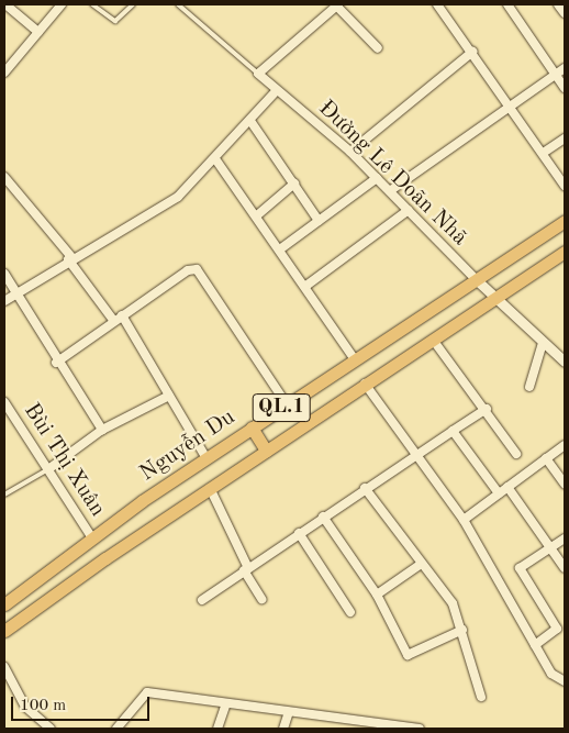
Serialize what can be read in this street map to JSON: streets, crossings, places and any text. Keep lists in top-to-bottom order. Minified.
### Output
{"streets":{"main road":["QL.1","Nguyễn Du"],"street":["Đường Lê Doãn Nhã","Bùi Thị Xuân"]},"crossings":[["Đường Lê Doãn Nhã","Nguyễn Du"],["Nguyễn Du","Bùi Thị Xuân"]],"scale_bar":"100 m"}
